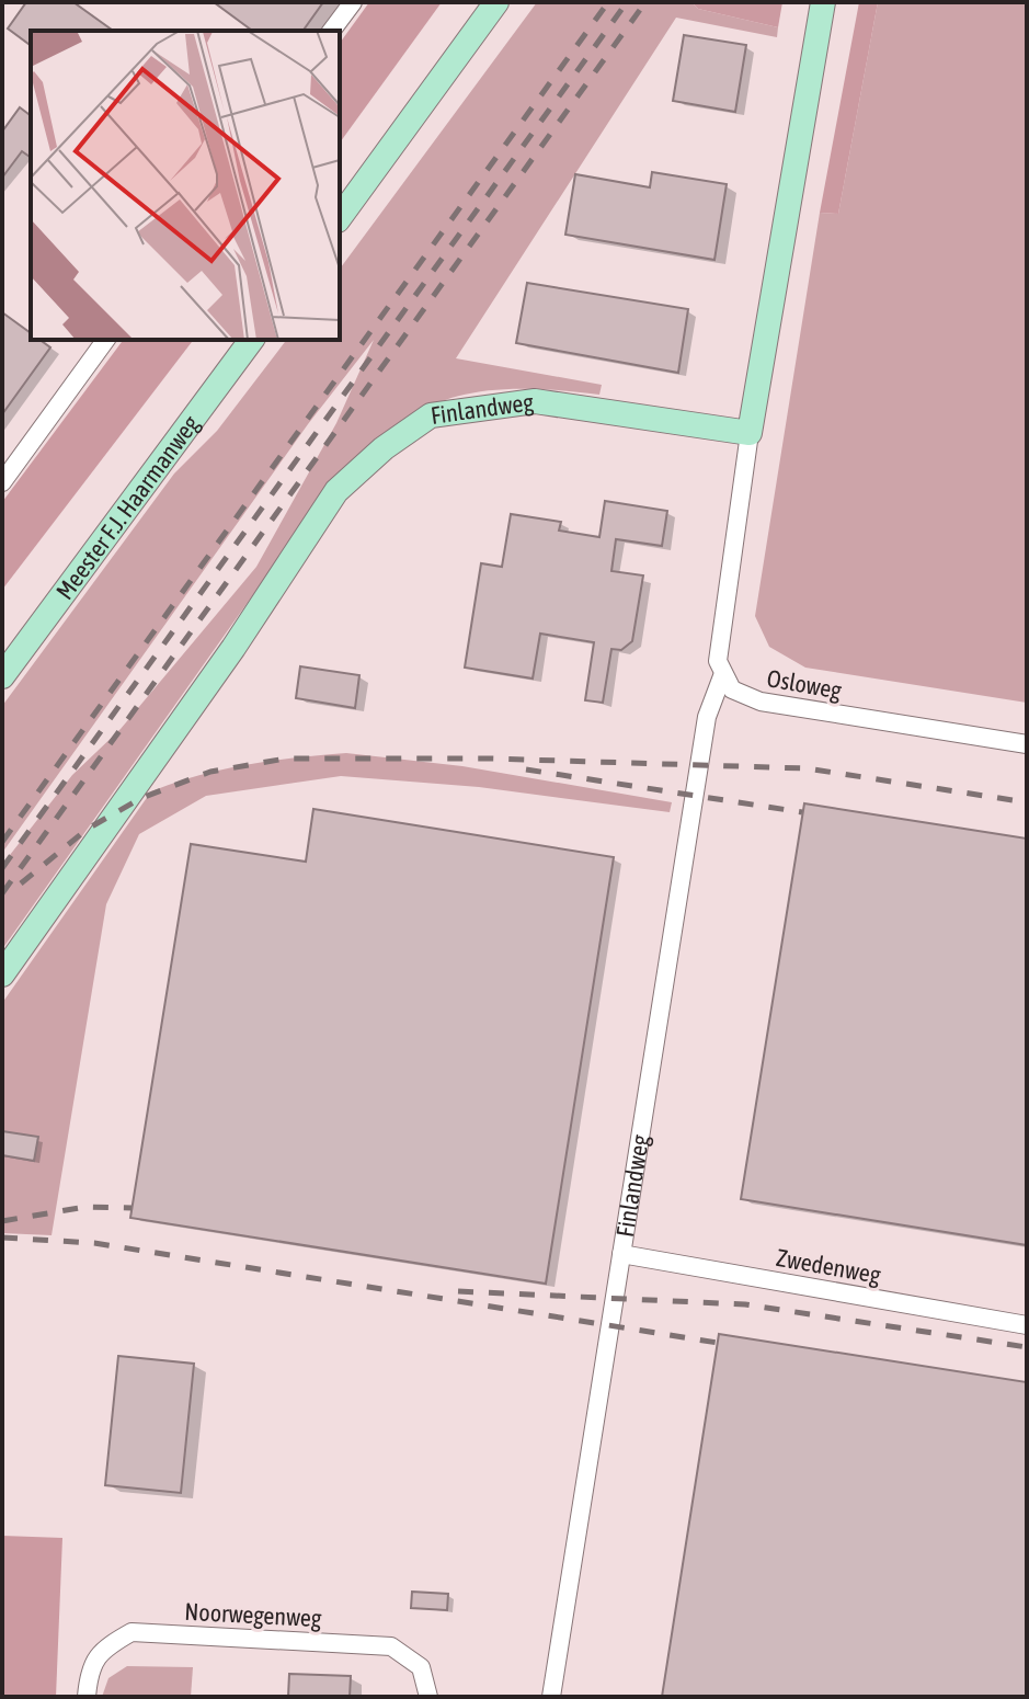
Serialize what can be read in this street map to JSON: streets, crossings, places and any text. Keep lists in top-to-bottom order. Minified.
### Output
{"streets":{"street":["Finlandweg","Meester F.J. Haarmanweg","Osloweg","Zwedenweg","Noorwegenweg"]},"crossings":[["Finlandweg","Osloweg"],["Finlandweg","Zwedenweg"]]}
